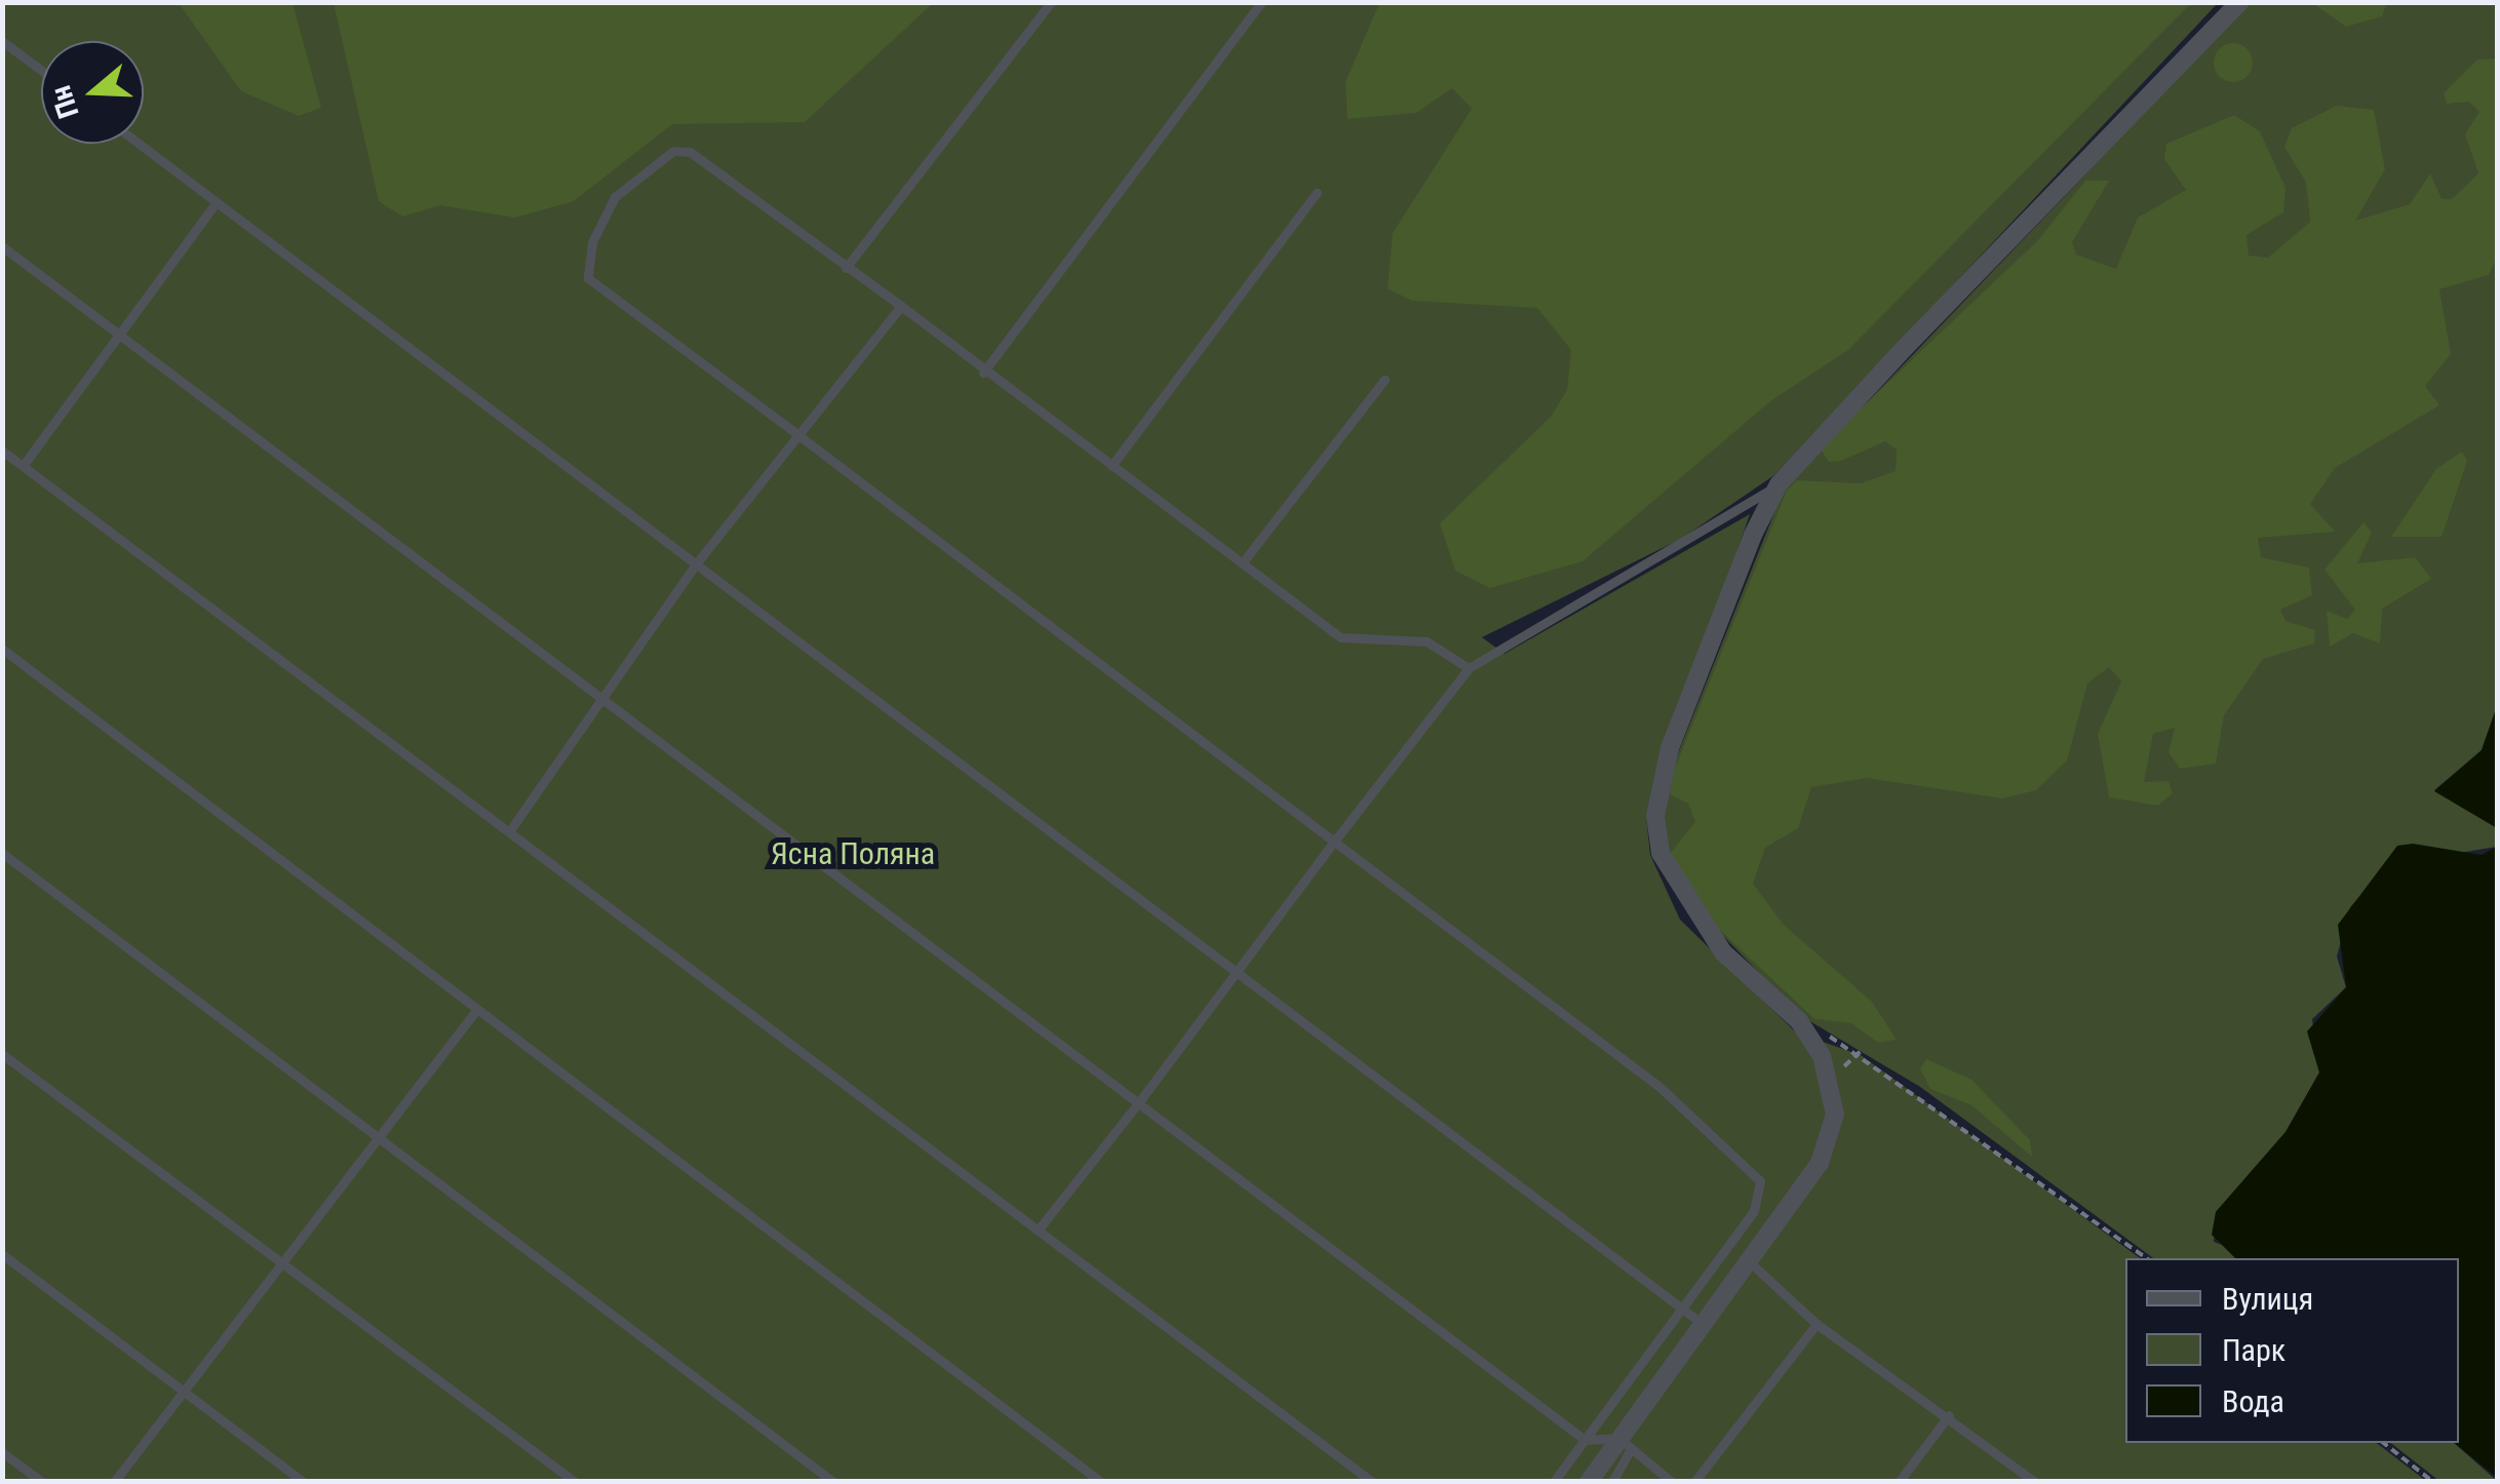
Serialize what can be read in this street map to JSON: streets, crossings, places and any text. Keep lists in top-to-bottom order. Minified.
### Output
{"parks":["Ясна Поляна"],"legend":["Вулиця","Парк","Вода"],"north":"left"}
